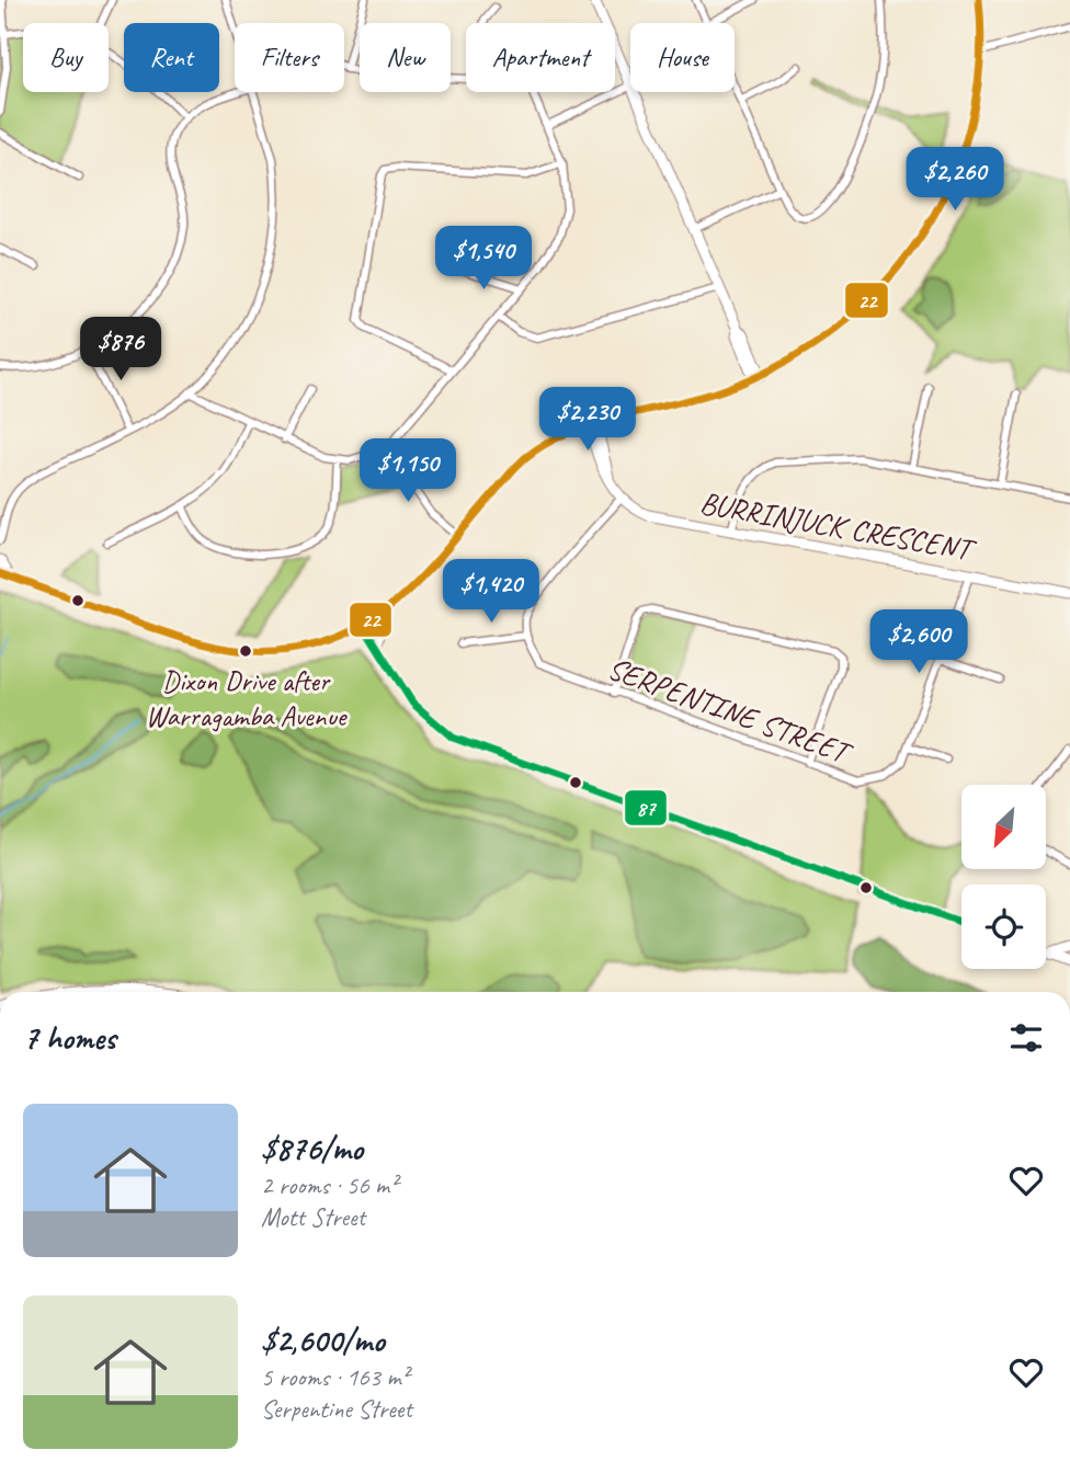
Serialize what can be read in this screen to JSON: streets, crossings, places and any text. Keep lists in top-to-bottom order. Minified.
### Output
{"streets":{"main road":["BURRINJUCK CRESCENT"],"street":["SERPENTINE STREET"]},"crossings":[["BURRINJUCK CRESCENT","SERPENTINE STREET"]],"places":["Dixon Drive after Warragamba Avenue"],"lines":["transit line 22","transit line 87"],"north":"bottom left","page":{"chip":["Buy","Rent","Filters","New","Apartment","House"],"price":["$2,260","$1,540","$876","$2,230","$1,150","$1,420","$2,600"],"heading":"7 homes","list":[{"name":"$876/mo","note":"2 rooms · 56 m² · Mott Street"},{"name":"$2,600/mo","note":"5 rooms · 163 m² · Serpentine Street"}]}}
